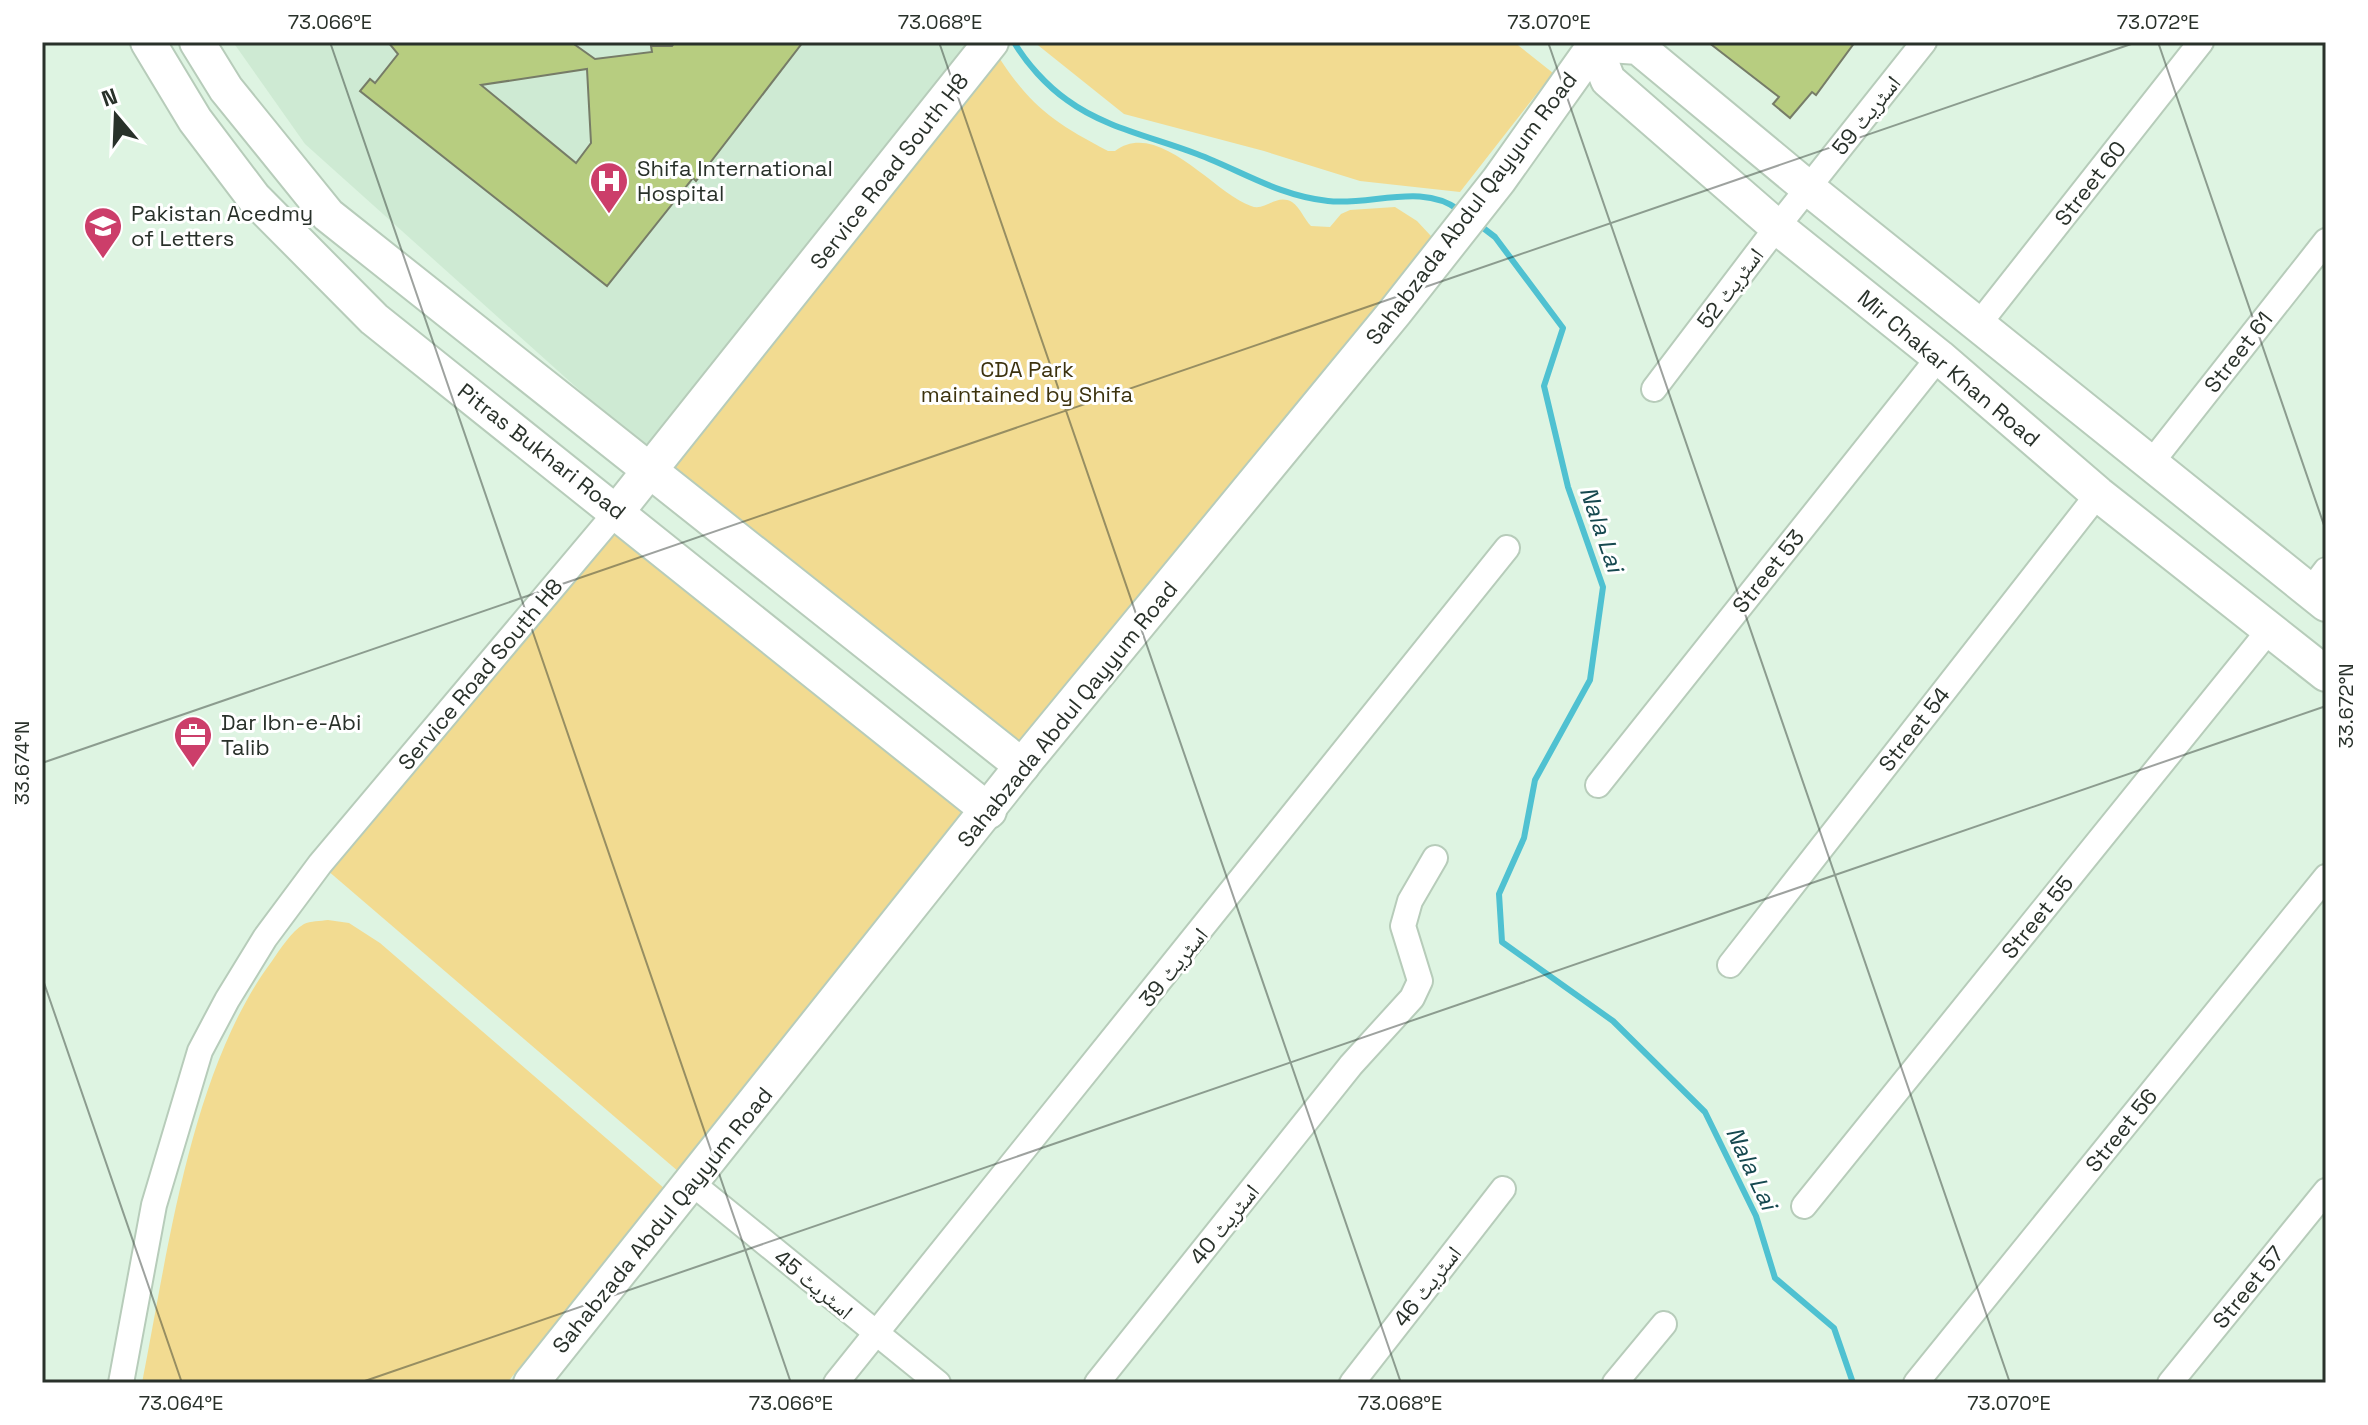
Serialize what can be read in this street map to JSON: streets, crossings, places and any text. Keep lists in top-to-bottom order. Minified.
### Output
{"streets":{"street":["اسٹریٹ 59","Service Road South H8","Street 60","Sahabzada Abdul Qayyum Road","اسٹریٹ 52","Street 61","Mir Chakar Khan Road","Pitras Bukhari Road","Street 53","Street 54","Street 55","اسٹریٹ 39","Street 56","اسٹریٹ 40","اسٹریٹ 45","اسٹریٹ 46","Street 57"]},"crossings":[["اسٹریٹ 59","اسٹریٹ 52"],["Service Road South H8","Pitras Bukhari Road"],["Sahabzada Abdul Qayyum Road","Mir Chakar Khan Road"],["Sahabzada Abdul Qayyum Road","Pitras Bukhari Road"],["Sahabzada Abdul Qayyum Road","اسٹریٹ 45"],["اسٹریٹ 52","Mir Chakar Khan Road"],["Mir Chakar Khan Road","Street 53"],["Mir Chakar Khan Road","Street 54"],["Mir Chakar Khan Road","Street 55"],["اسٹریٹ 39","اسٹریٹ 45"]],"water":["Nala Lai"],"parks":["CDA Park maintained by Shifa"],"places":{"hospital":["Shifa International Hospital"],"school or university":["Pakistan Acedmy of Letters"],"office":["Dar Ibn-e-Abi Talib"]},"north":"top","coordinates":["73.066°E","73.068°E","73.070°E","73.072°E","33.672°N","33.674°N","73.064°E"]}
